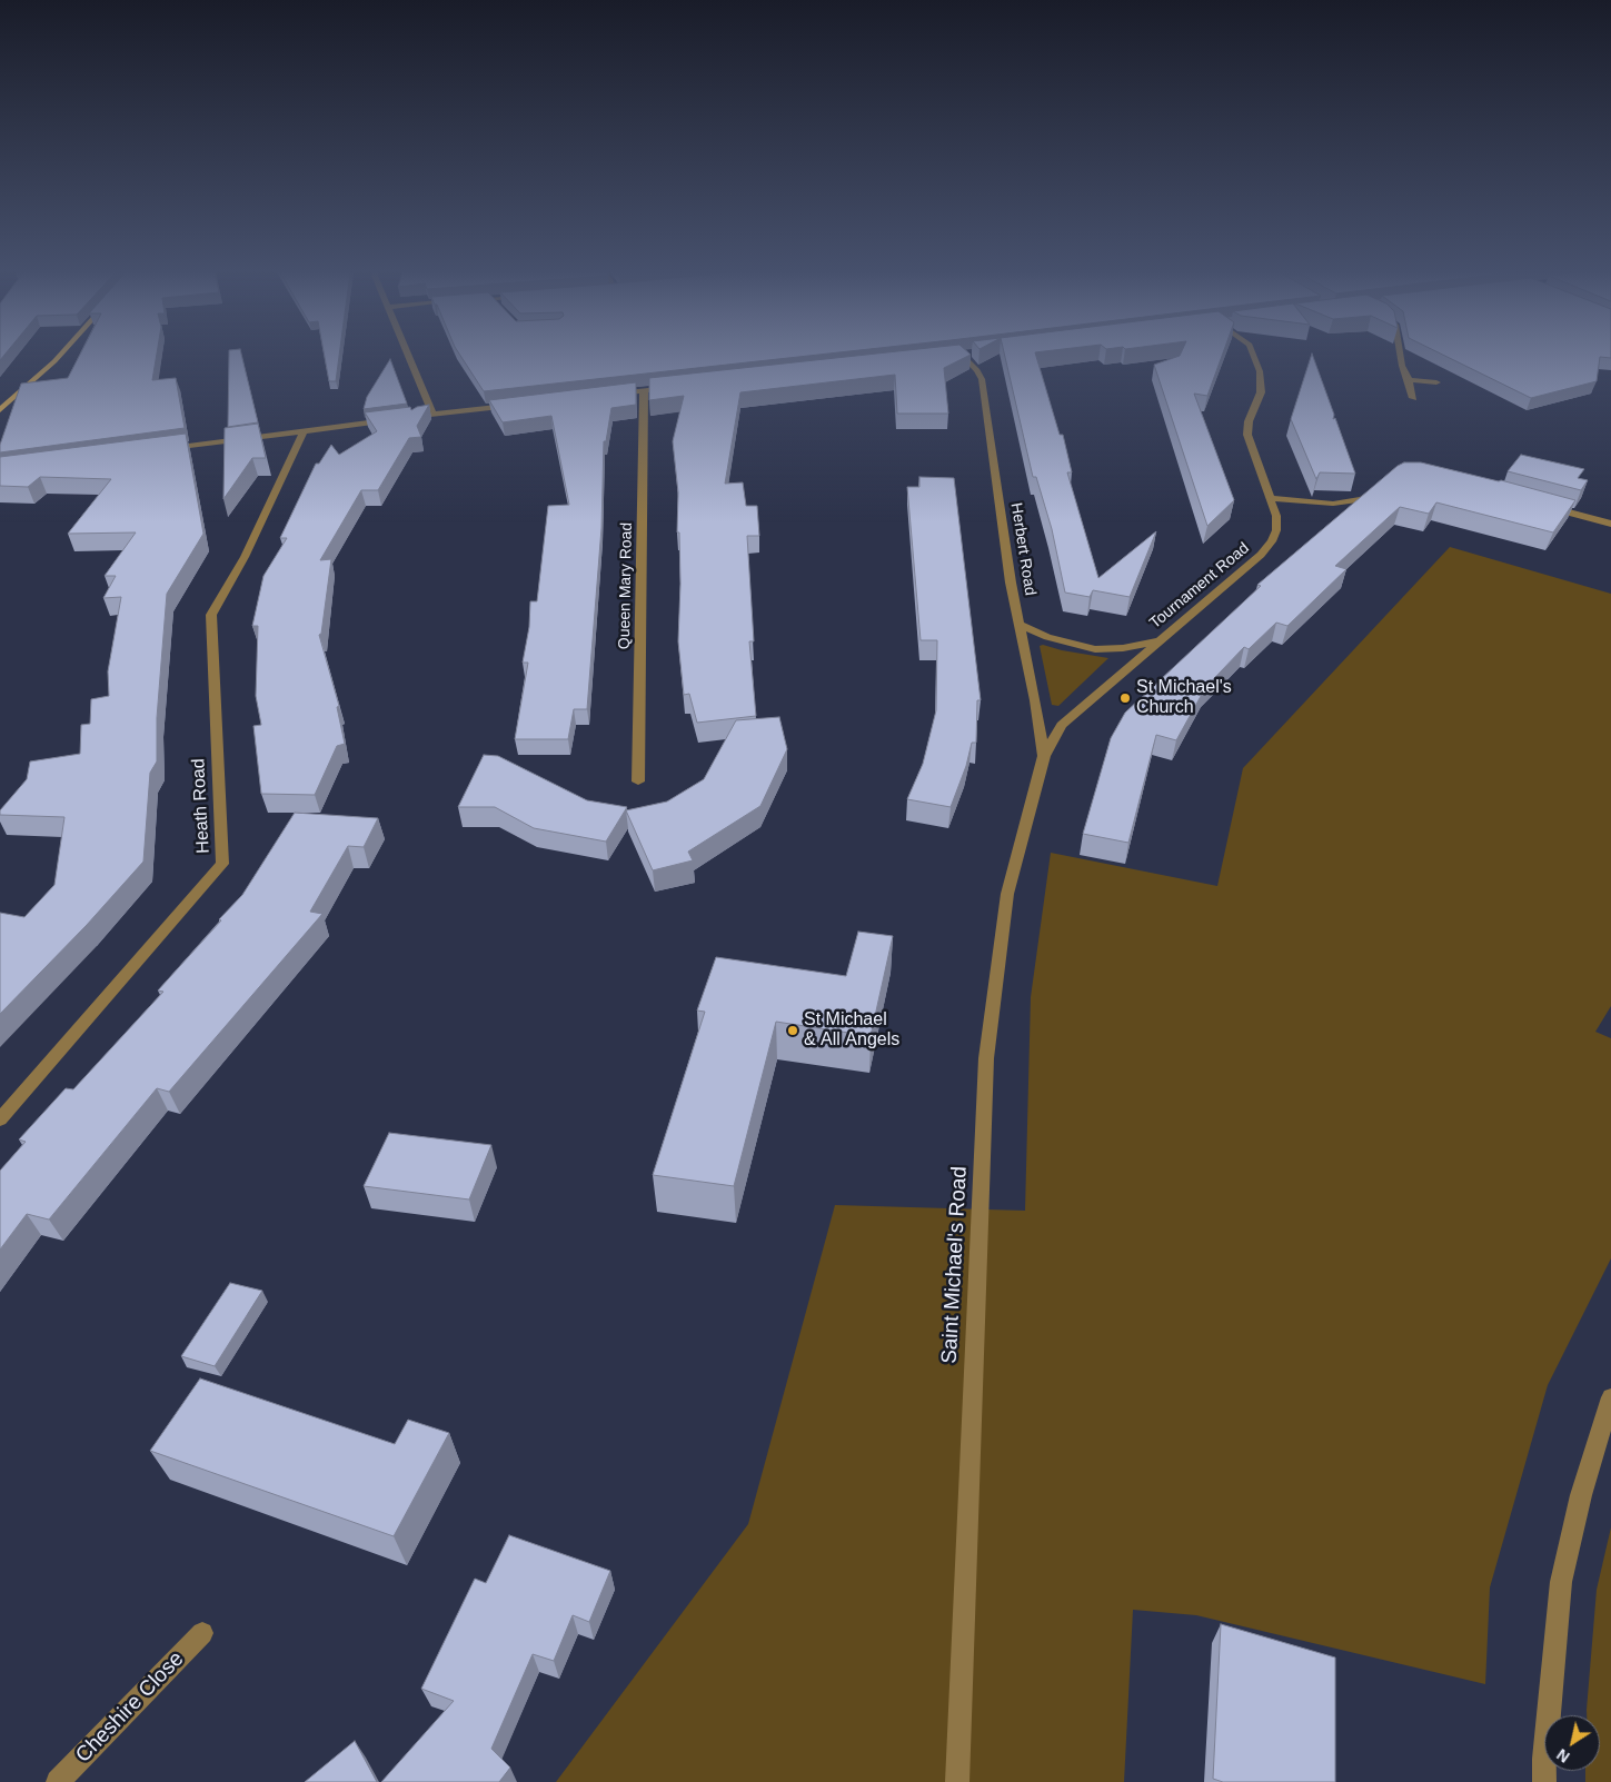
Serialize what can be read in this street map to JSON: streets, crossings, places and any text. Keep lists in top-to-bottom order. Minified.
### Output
{"streets":{"street":["Herbert Road","Queen Mary Road","Tournament Road","Heath Road","Saint Michael's Road","Cheshire Close"]},"crossings":[["Herbert Road","Tournament Road"],["Herbert Road","Saint Michael's Road"],["Tournament Road","Saint Michael's Road"]],"places":["St Michael's Church","St Michael & All Angels"],"north":"bottom left"}
